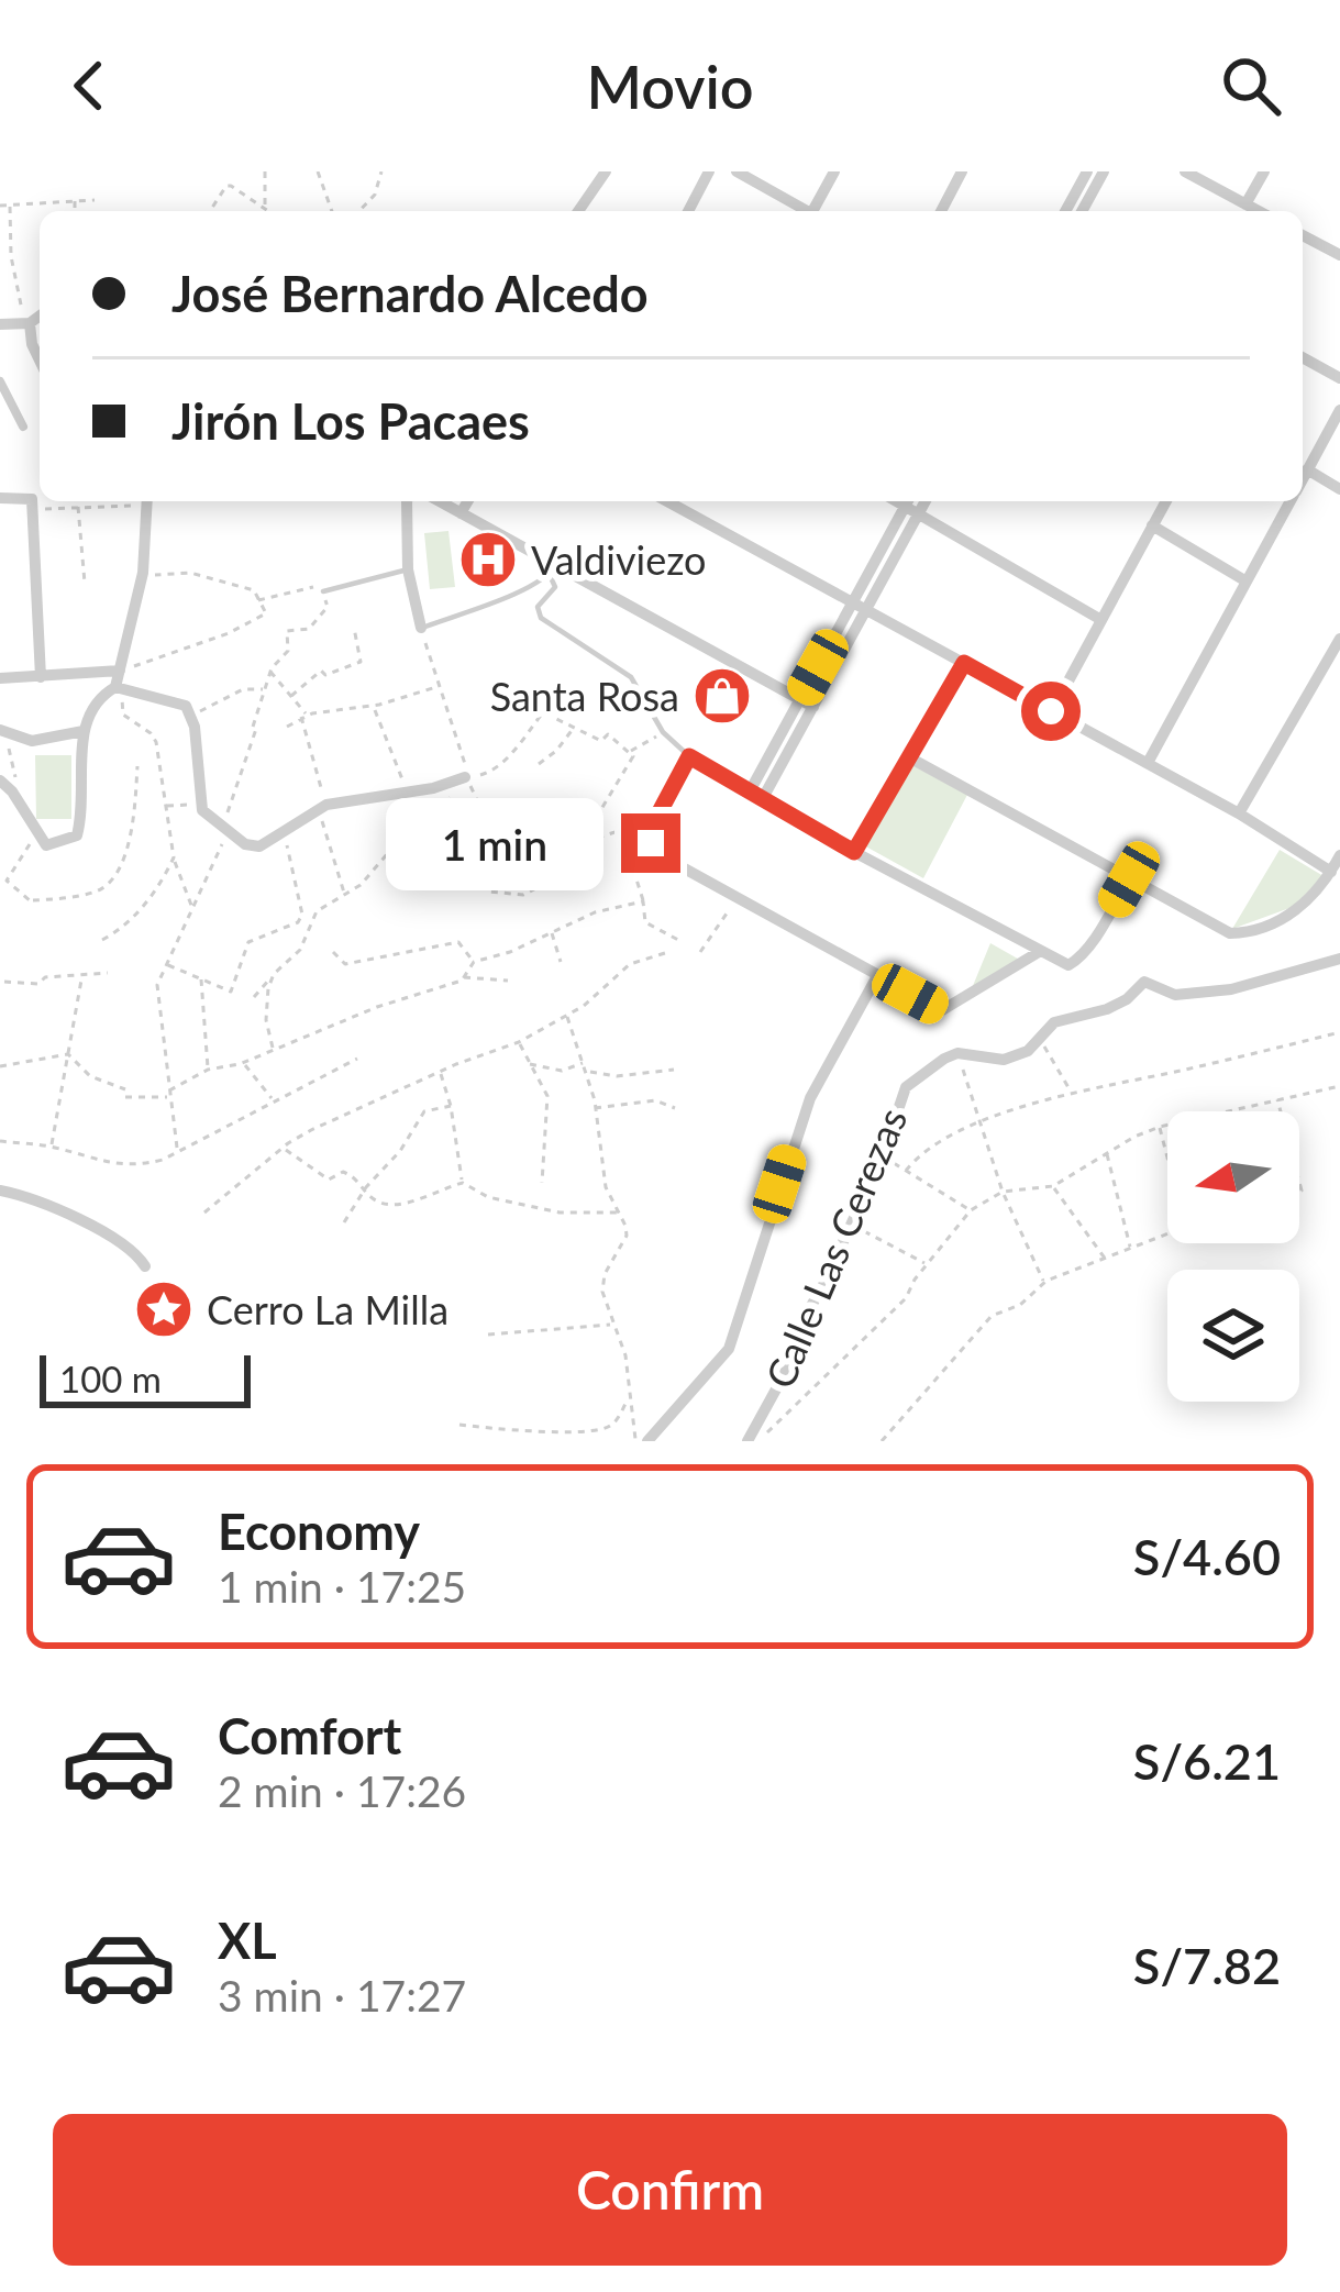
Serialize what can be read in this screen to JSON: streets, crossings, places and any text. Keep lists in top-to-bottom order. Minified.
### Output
{"streets":{"street":["Calle Las Cerezas"]},"places":{"hospital":["Valdiviezo"],"shop":["Santa Rosa"],"place":["Cerro La Milla"]},"scale_bar":"100 m","north":"left","page":{"header":"Movio","banner":["José Bernardo Alcedo","Jirón Los Pacaes"],"bubble":"1 min","scale":"100 m","list":[{"name":"Economy","note":"1 min · 17:25","value":"S/4.60"},{"name":"Comfort","note":"2 min · 17:26","value":"S/6.21"},{"name":"XL","note":"3 min · 17:27","value":"S/7.82"}],"buttons":"Confirm"}}
